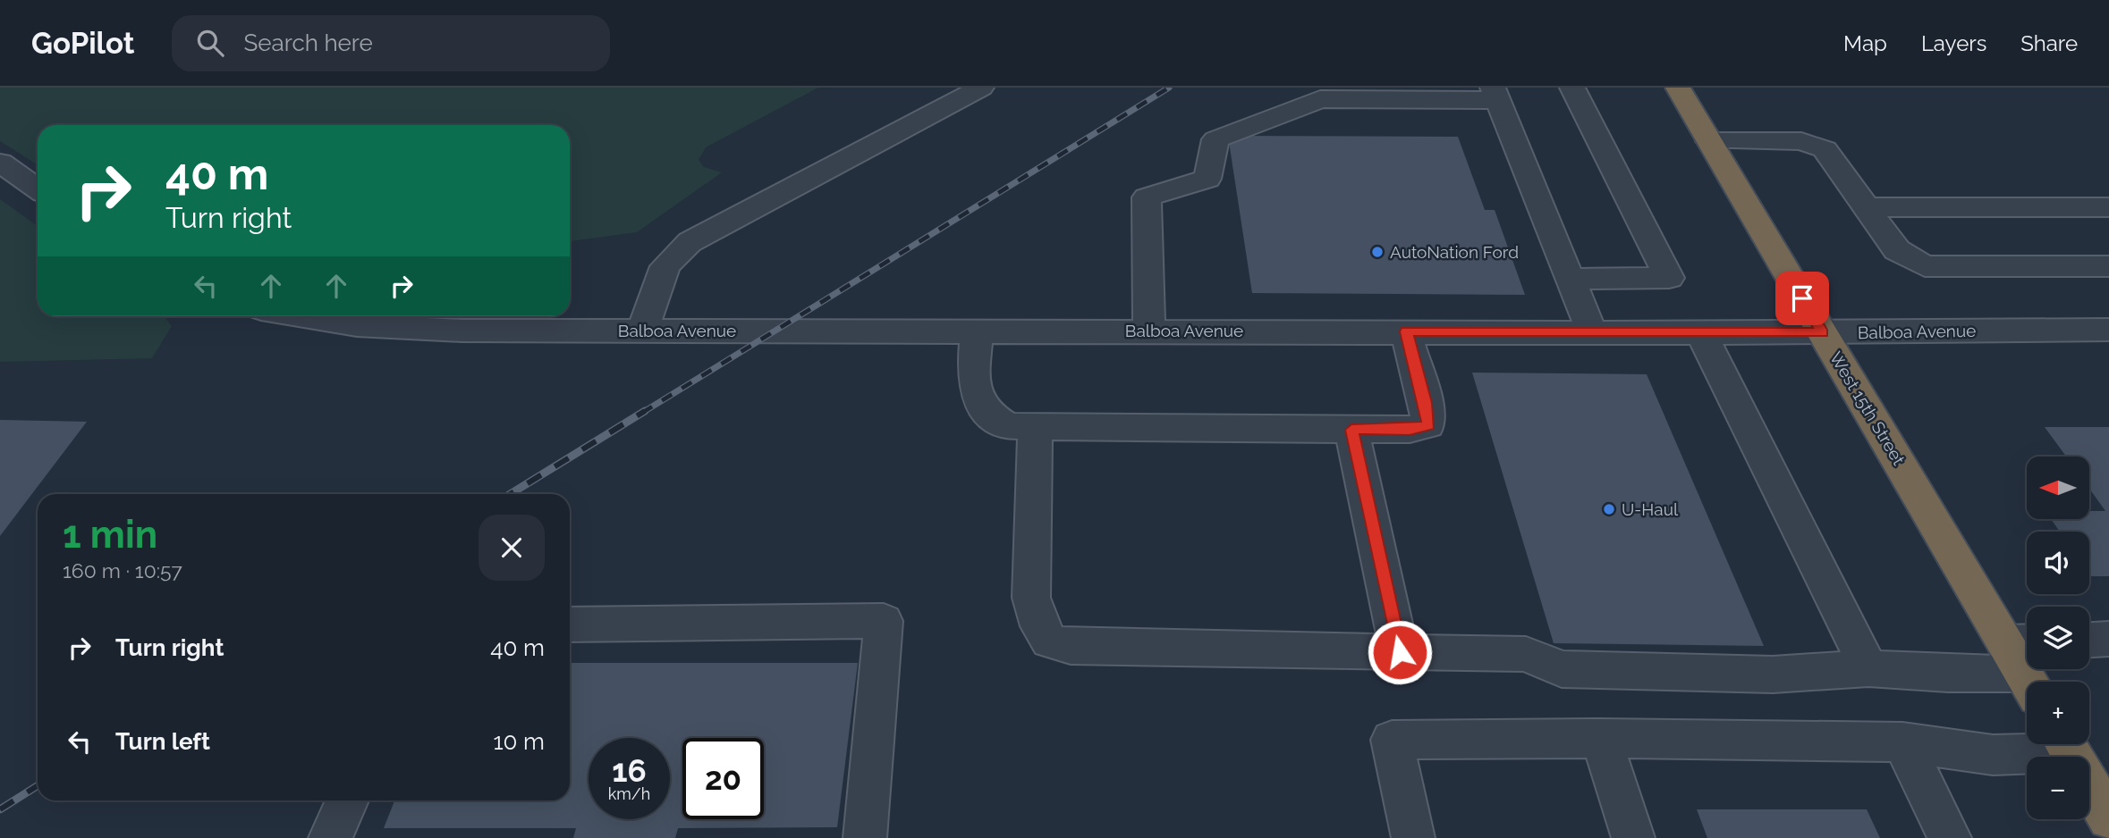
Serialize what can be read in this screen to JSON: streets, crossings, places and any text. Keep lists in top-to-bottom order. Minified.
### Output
{"streets":{"highway":["West 15th Street"],"street":["Balboa Avenue"]},"crossings":[["Balboa Avenue","West 15th Street"]],"places":["AutoNation Ford","U-Haul"],"north":"left","page":{"header":"GoPilot","search":"Search here","nav":["Map","Layers","Share"],"turn":["40 m","Turn right"],"map_buttons":["+","−"],"heading":["1 min","160 m · 10:57"],"list":[{"name":"Turn right","value":"40 m"},{"name":"Turn left","value":"10 m"}],"speed":"16 km/h","limit":"20"}}
